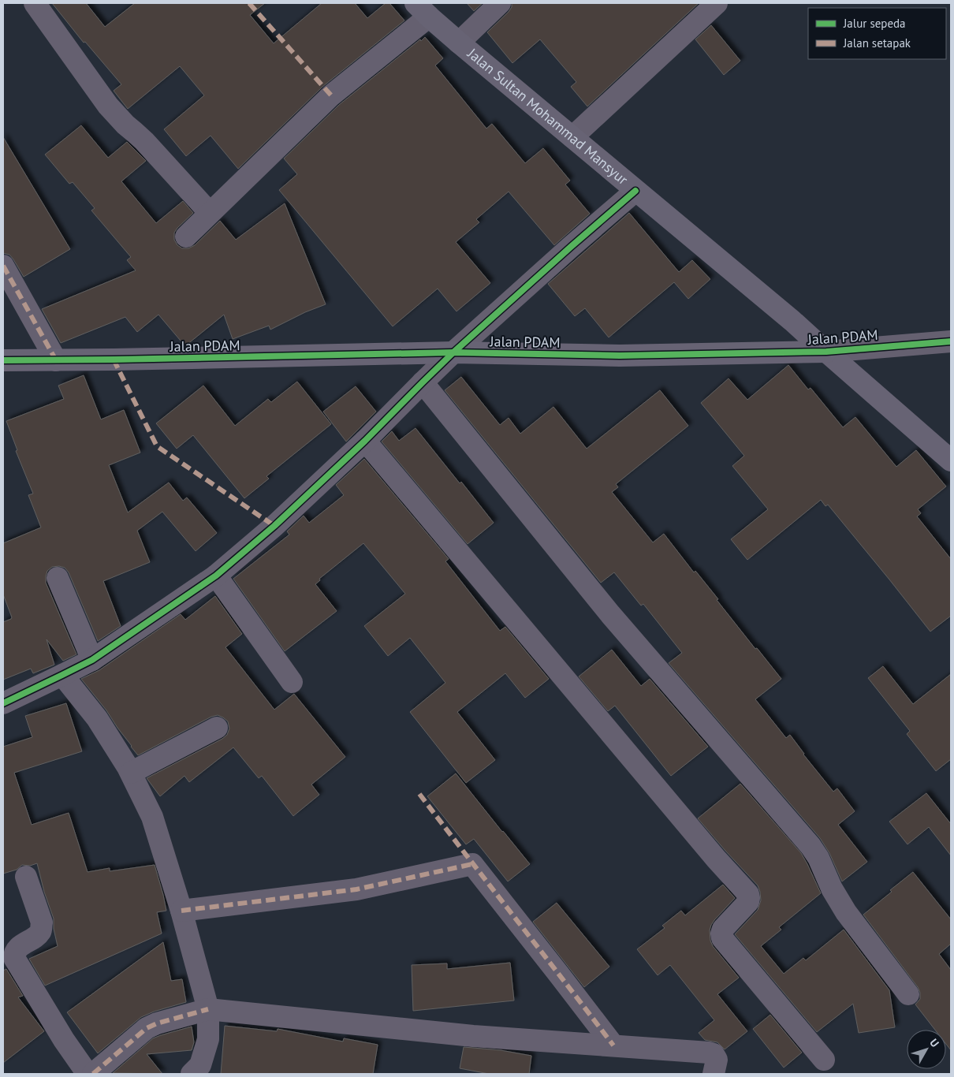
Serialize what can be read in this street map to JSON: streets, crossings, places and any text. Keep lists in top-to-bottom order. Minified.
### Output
{"streets":{"street":["Jalan Sultan Mohammad Mansyur","Jalan PDAM"]},"crossings":[["Jalan Sultan Mohammad Mansyur","Jalan PDAM"]],"legend":["Jalur sepeda","Jalan setapak"],"north":"top right"}
